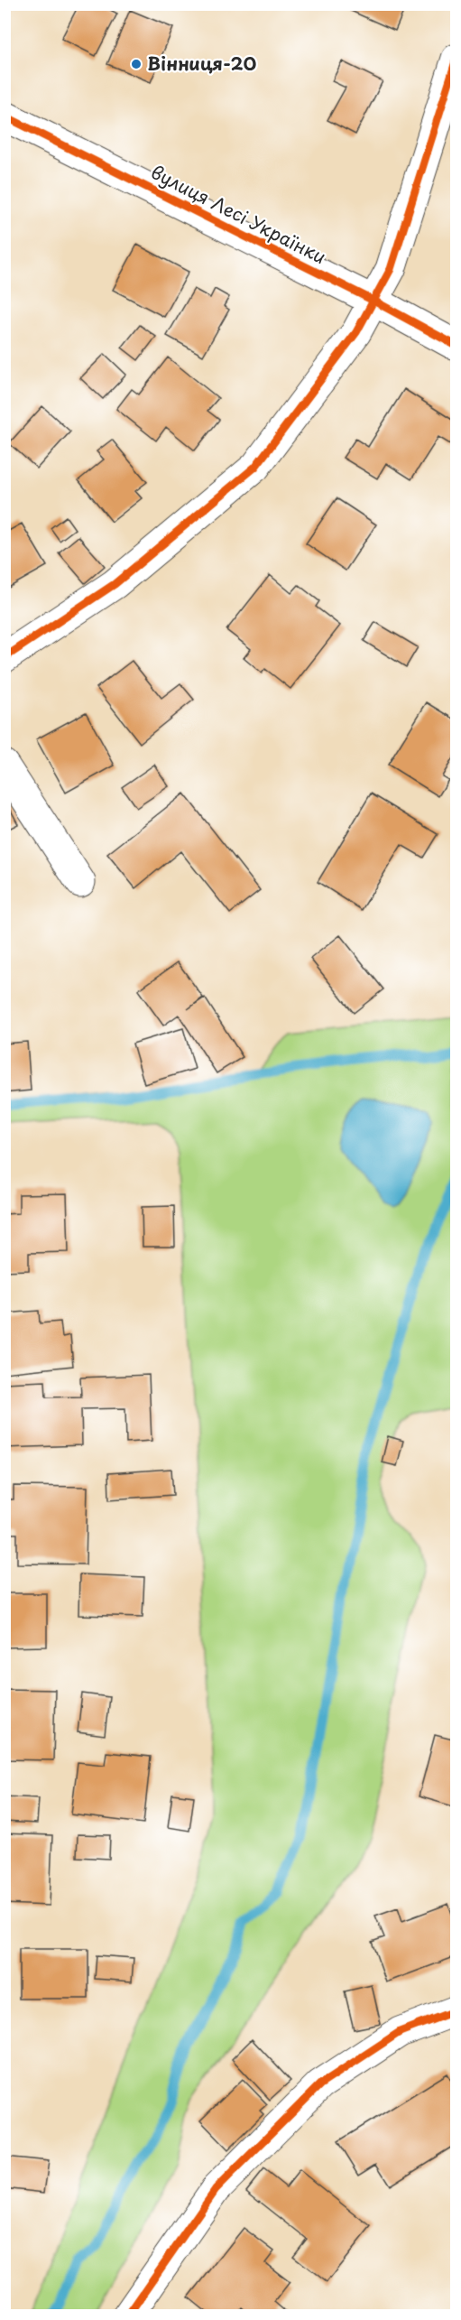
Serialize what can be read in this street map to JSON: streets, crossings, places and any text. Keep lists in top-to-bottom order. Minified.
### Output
{"streets":{"street":["вулиця Лесі Українки"]},"places":["Вінниця-20"]}
